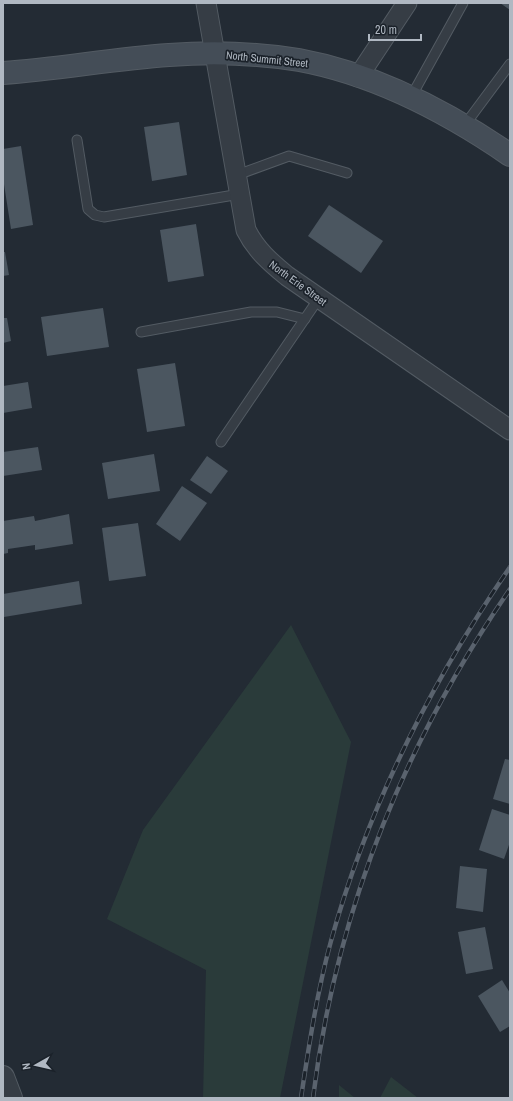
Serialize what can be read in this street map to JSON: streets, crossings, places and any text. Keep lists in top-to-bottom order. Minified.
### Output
{"streets":{"main road":["North Summit Street"],"street":["North Erie Street"]},"crossings":[["North Summit Street","North Erie Street"]],"scale_bar":"20 m","north":"left"}
